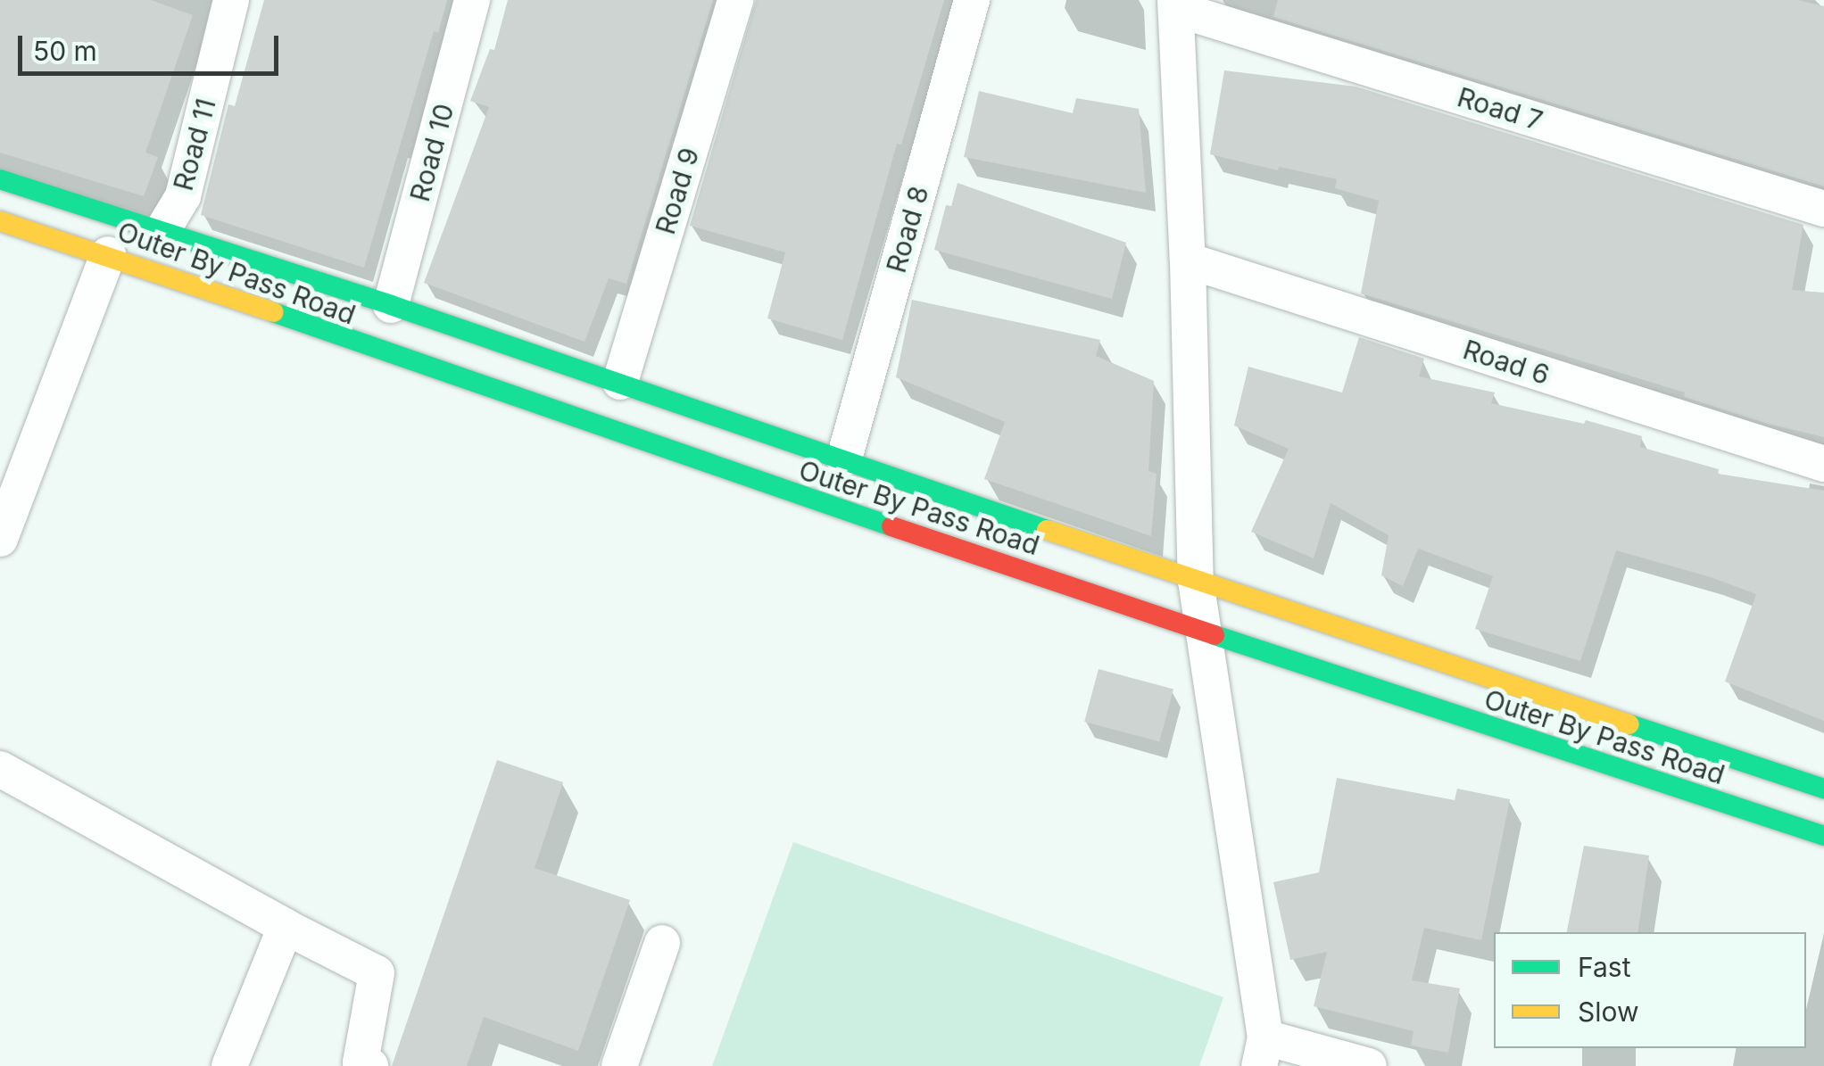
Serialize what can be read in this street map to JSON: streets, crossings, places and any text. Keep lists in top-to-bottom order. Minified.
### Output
{"streets":{"main road":["Outer By Pass Road"],"street":["Road 7","Road 11","Road 10","Road 9","Road 8","Road 6"]},"crossings":[["Road 11","Outer By Pass Road"],["Road 10","Outer By Pass Road"],["Road 9","Outer By Pass Road"],["Road 8","Outer By Pass Road"]],"legend":["Fast","Slow"],"scale_bar":"50 m"}
